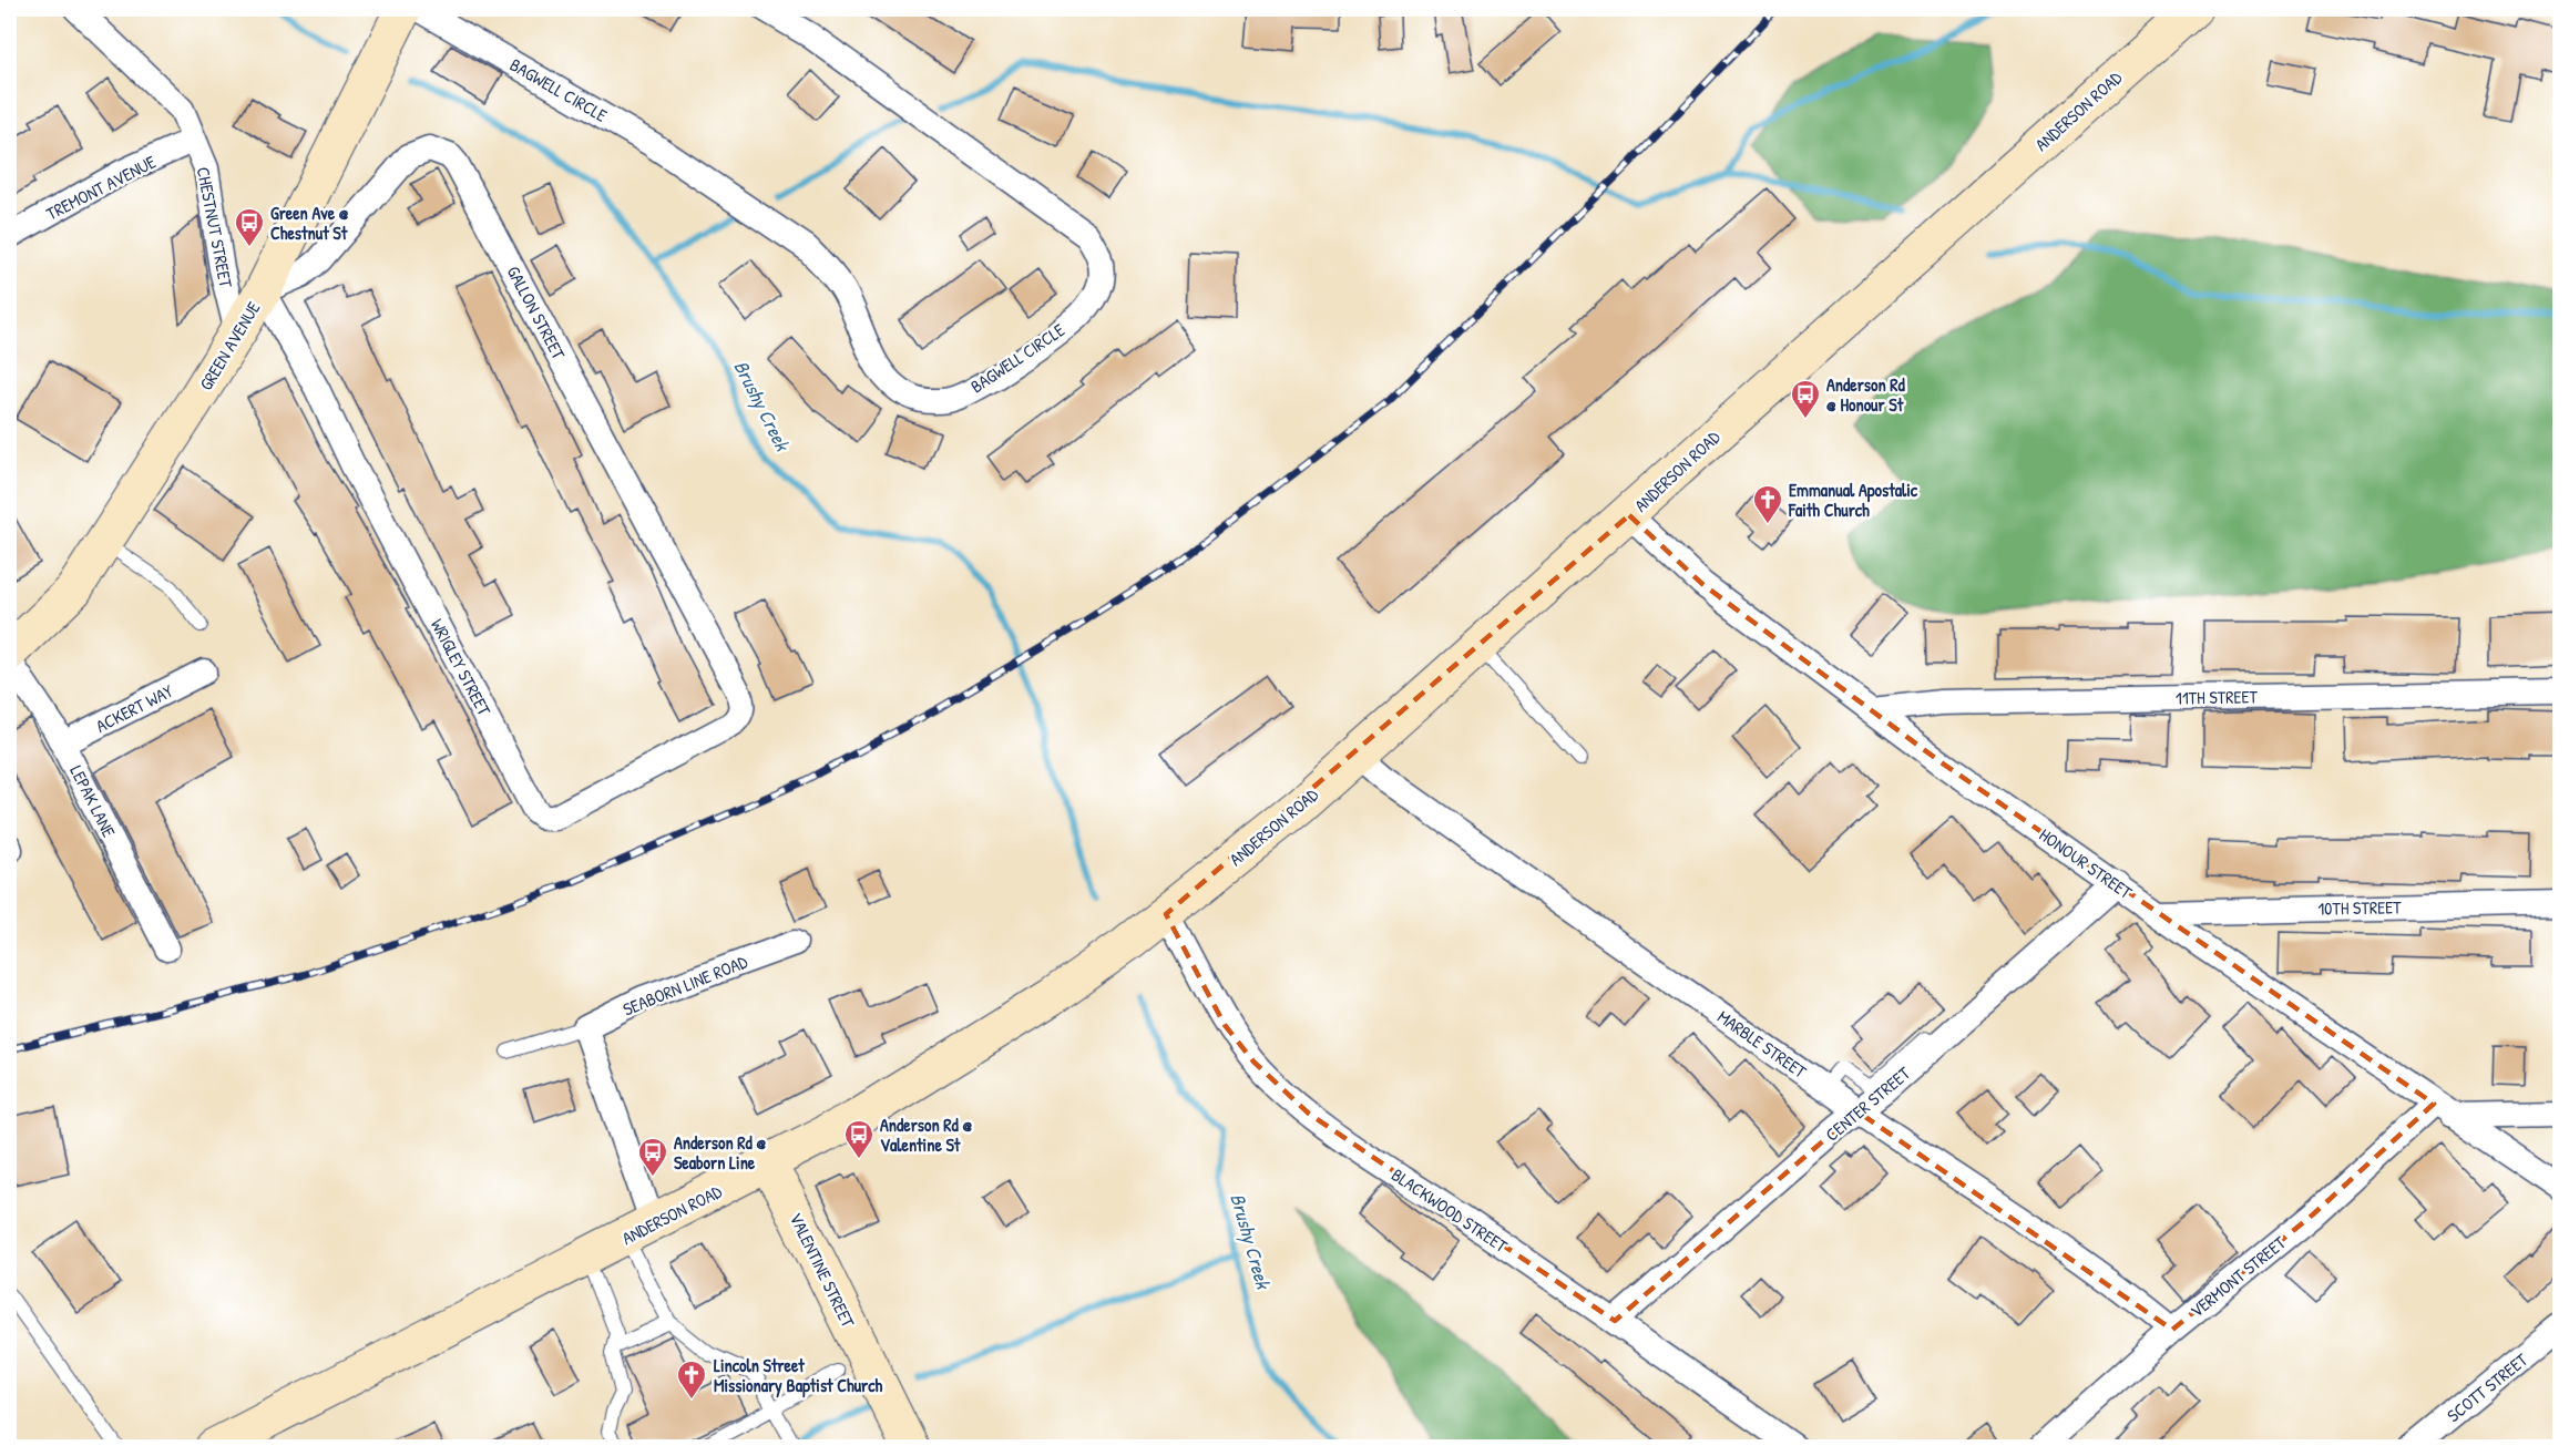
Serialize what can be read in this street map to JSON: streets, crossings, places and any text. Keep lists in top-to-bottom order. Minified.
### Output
{"streets":{"main road":["ANDERSON ROAD","GREEN AVENUE","VALENTINE STREET"],"street":["BAGWELL CIRCLE","TREMONT AVENUE","CHESTNUT STREET","GALLON STREET","WRIGLEY STREET","11TH STREET","ACKERT WAY","LEPAK LANE","HONOUR STREET","10TH STREET","SEABORN LINE ROAD","MARBLE STREET","CENTER STREET","BLACKWOOD STREET","VERMONT STREET","SCOTT STREET"]},"crossings":[["ANDERSON ROAD","HONOUR STREET"],["ANDERSON ROAD","MARBLE STREET"],["ANDERSON ROAD","BLACKWOOD STREET"],["ANDERSON ROAD","VALENTINE STREET"],["TREMONT AVENUE","CHESTNUT STREET"],["CHESTNUT STREET","GREEN AVENUE"],["GALLON STREET","GREEN AVENUE"],["GALLON STREET","WRIGLEY STREET"],["GREEN AVENUE","WRIGLEY STREET"],["11TH STREET","HONOUR STREET"],["ACKERT WAY","LEPAK LANE"],["HONOUR STREET","10TH STREET"],["HONOUR STREET","CENTER STREET"],["HONOUR STREET","VERMONT STREET"],["MARBLE STREET","CENTER STREET"],["MARBLE STREET","VERMONT STREET"],["CENTER STREET","BLACKWOOD STREET"]],"water":["Brushy Creek"],"places":{"bus stop":["Green Ave @ Chestnut St","Anderson Rd @ Honour St","Anderson Rd @ Valentine St","Anderson Rd @ Seaborn Line"],"church":["Emmanual Apostalic Faith Church","Lincoln Street Missionary Baptist Church"]}}
